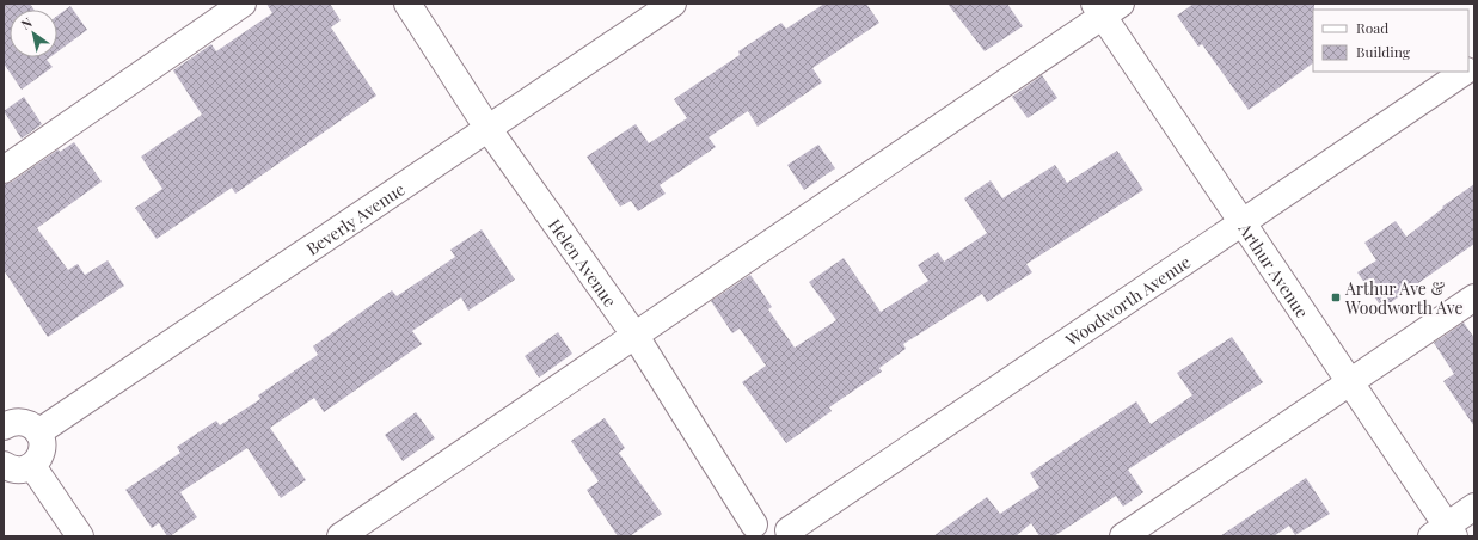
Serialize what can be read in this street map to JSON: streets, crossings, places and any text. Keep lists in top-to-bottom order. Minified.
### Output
{"streets":{"street":["Beverly Avenue","Helen Avenue","Arthur Avenue","Woodworth Avenue"]},"crossings":[["Beverly Avenue","Helen Avenue"],["Arthur Avenue","Woodworth Avenue"]],"places":{"transit":["Arthur Ave & Woodworth Ave"]},"legend":["Road","Building"],"north":"top left"}
